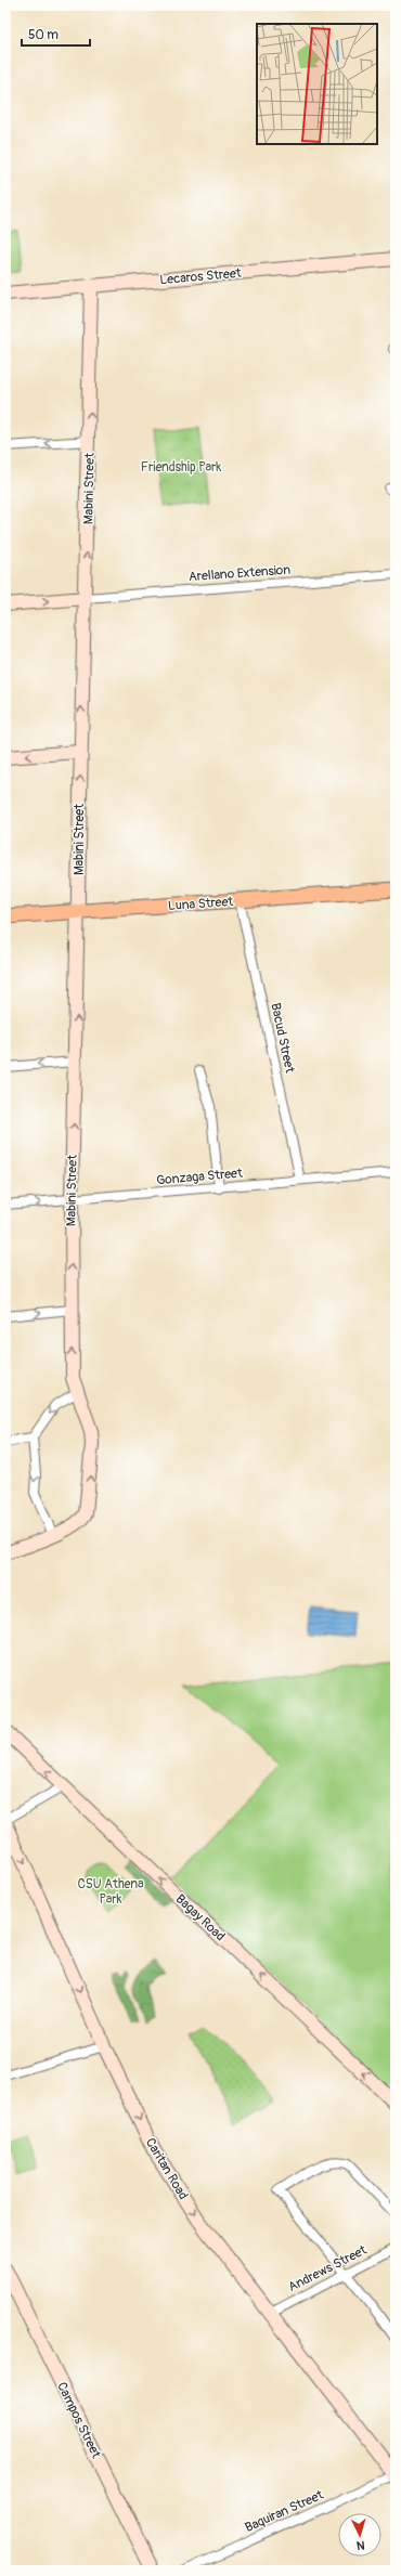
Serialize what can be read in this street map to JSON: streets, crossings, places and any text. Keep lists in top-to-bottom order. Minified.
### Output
{"streets":{"main road":["Lecaros Street","Mabini Street","Luna Street","Bagay Road","Caritan Road","Campos Street"],"street":["Arellano Extension","Bacud Street","Gonzaga Street","Andrews Street","Baquiran Street"]},"crossings":[["Lecaros Street","Mabini Street"],["Mabini Street","Arellano Extension"],["Mabini Street","Luna Street"],["Mabini Street","Gonzaga Street"],["Luna Street","Bacud Street"],["Bacud Street","Gonzaga Street"],["Caritan Road","Andrews Street"],["Caritan Road","Baquiran Street"]],"one_way":["Mabini Street","Bagay Road","Caritan Road"],"parks":["Friendship Park","CSU Athena Park"],"scale_bar":"50 m","north":"bottom"}
